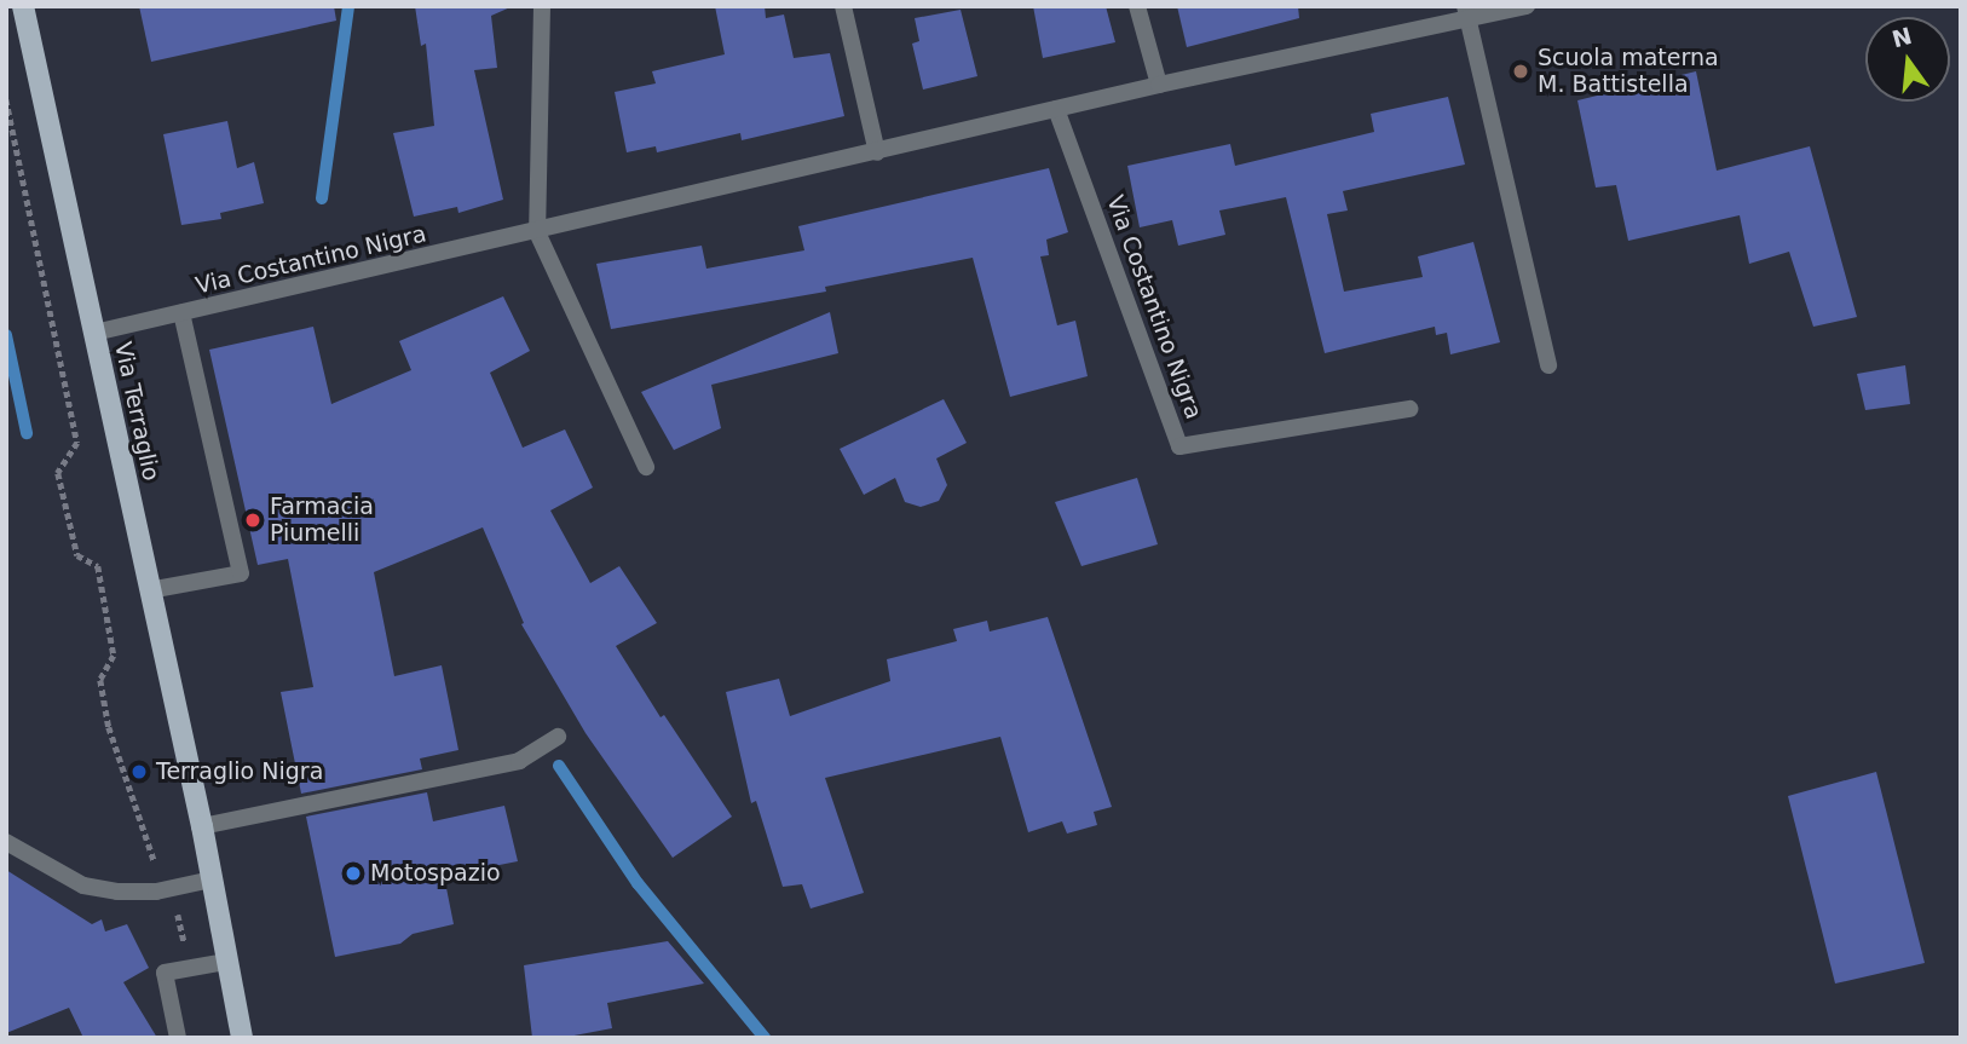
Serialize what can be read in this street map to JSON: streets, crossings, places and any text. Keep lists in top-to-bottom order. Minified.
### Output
{"streets":{"main road":["Via Terraglio"],"street":["Via Costantino Nigra"]},"crossings":[["Via Costantino Nigra","Via Terraglio"]],"places":["Scuola materna M. Battistella","Farmacia Piumelli","Terraglio Nigra","Motospazio"],"north":"top"}
